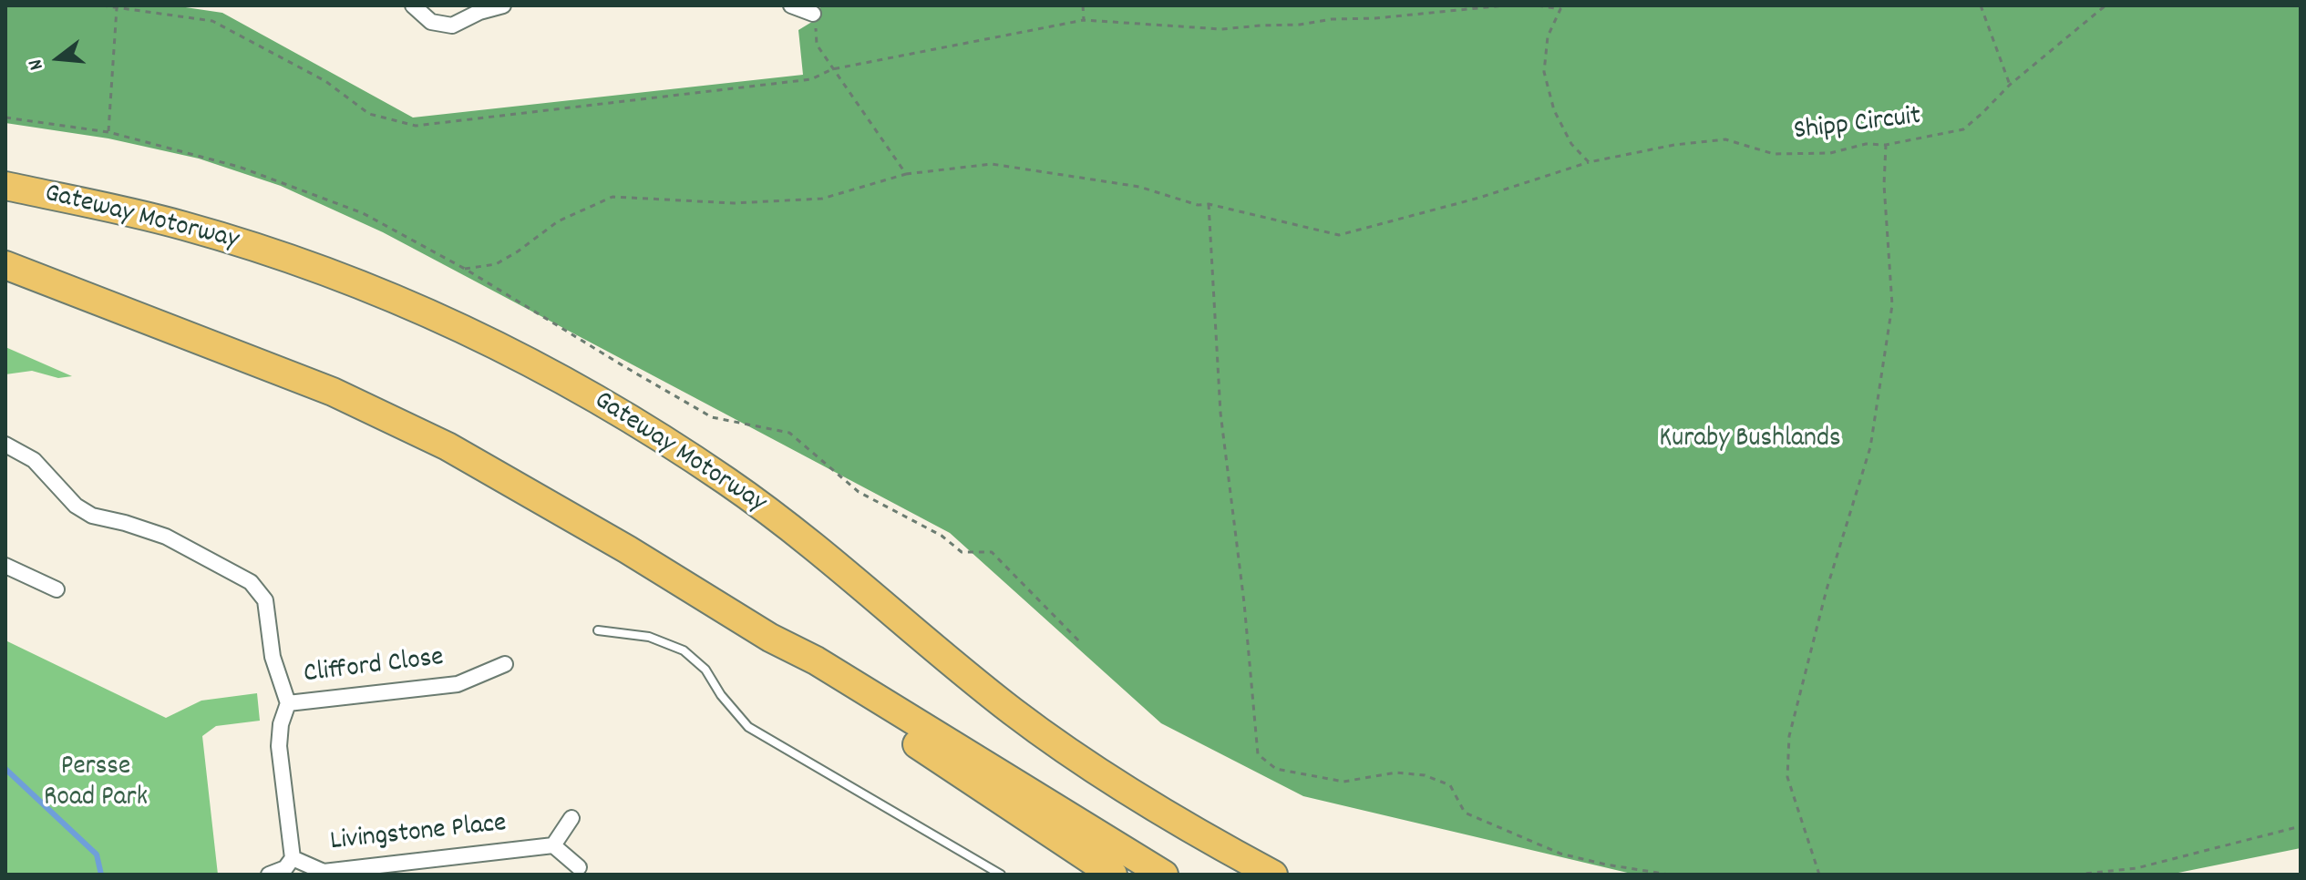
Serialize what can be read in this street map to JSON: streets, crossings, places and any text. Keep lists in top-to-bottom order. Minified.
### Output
{"streets":{"highway":["Gateway Motorway"],"street":["Clifford Close","Livingstone Place"],"path":["Shipp Circuit"]},"parks":["Kuraby Bushlands","Persse Road Park"],"north":"left"}
